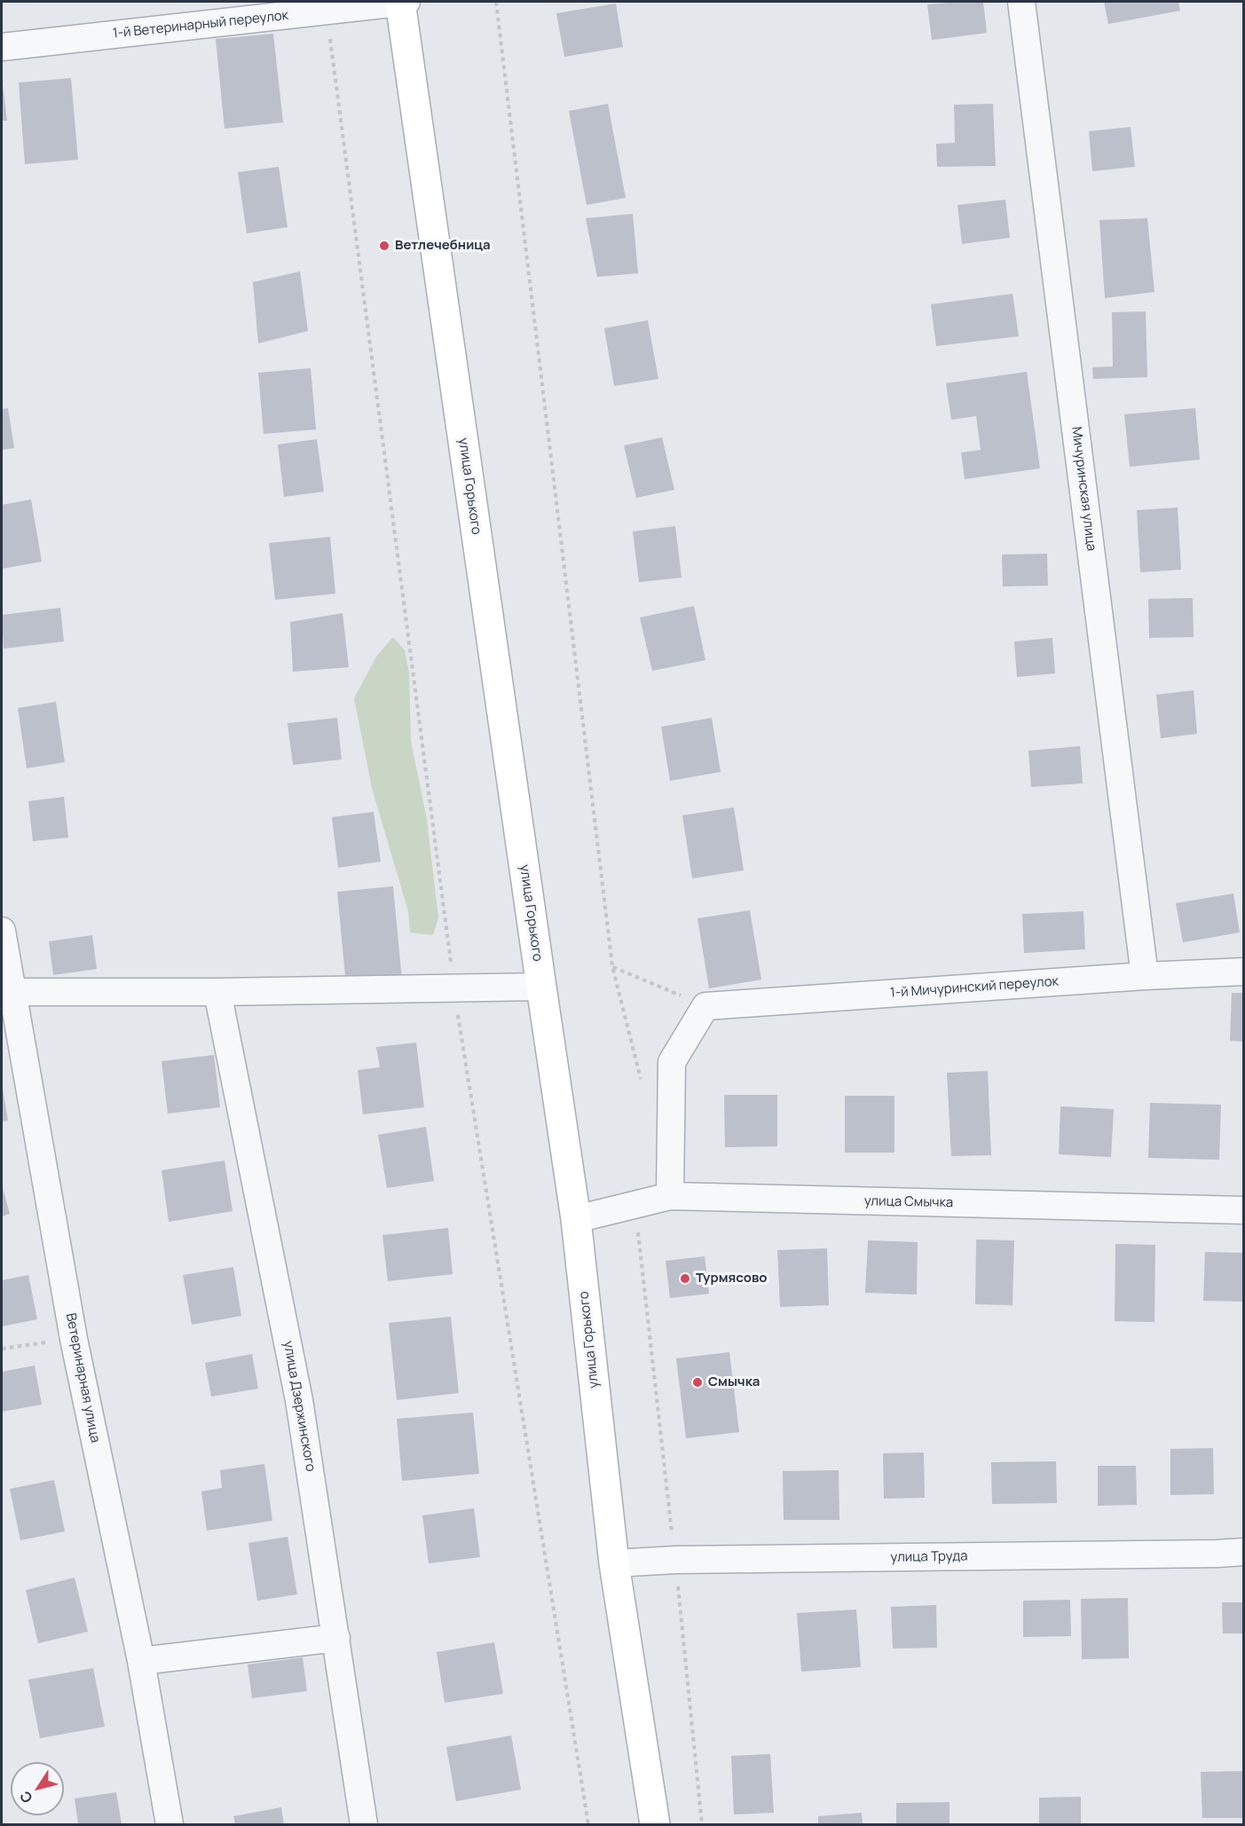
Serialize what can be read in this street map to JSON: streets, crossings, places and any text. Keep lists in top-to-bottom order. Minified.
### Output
{"streets":{"main road":["улица Горького"],"street":["1-й Ветеринарный переулок","Мичуринская улица","1-й Мичуринский переулок","улица Смычка","Ветеринарная улица","улица Дзержинского","улица Труда"]},"crossings":[["1-й Ветеринарный переулок","улица Горького"],["улица Горького","улица Смычка"],["улица Горького","улица Труда"],["Мичуринская улица","1-й Мичуринский переулок"]],"places":["Ветлечебница","Турмясово","Смычка"],"north":"bottom left"}
